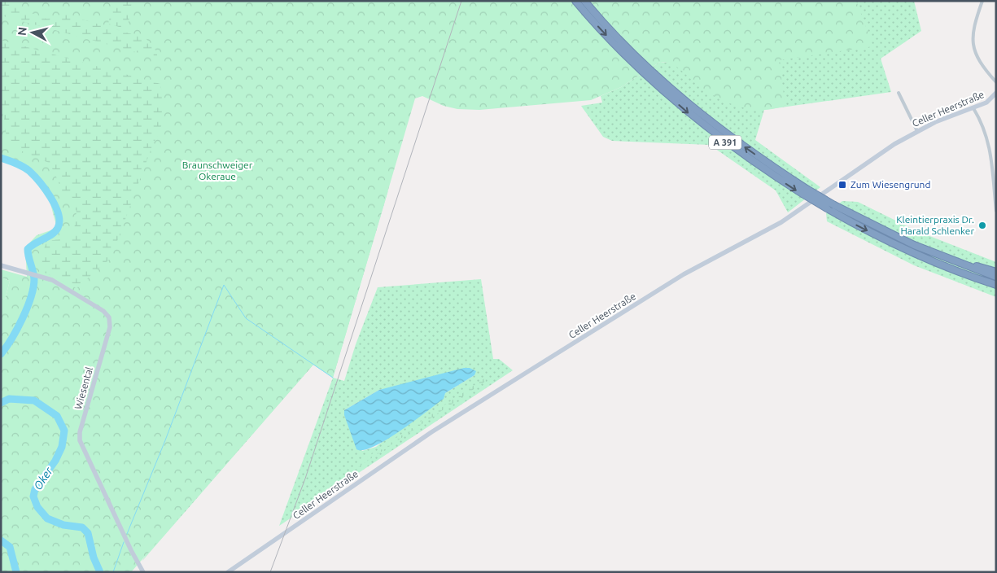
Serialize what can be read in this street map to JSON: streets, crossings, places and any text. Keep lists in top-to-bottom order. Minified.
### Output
{"streets":{"highway":["A 391"],"main road":["Celler Heerstraße","Wiesental"]},"water":["Oker"],"parks":["Braunschweiger Okeraue"],"places":{"transit":["Zum Wiesengrund"],"other":["Kleintierpraxis Dr. Harald Schlenker"]},"north":"left"}
